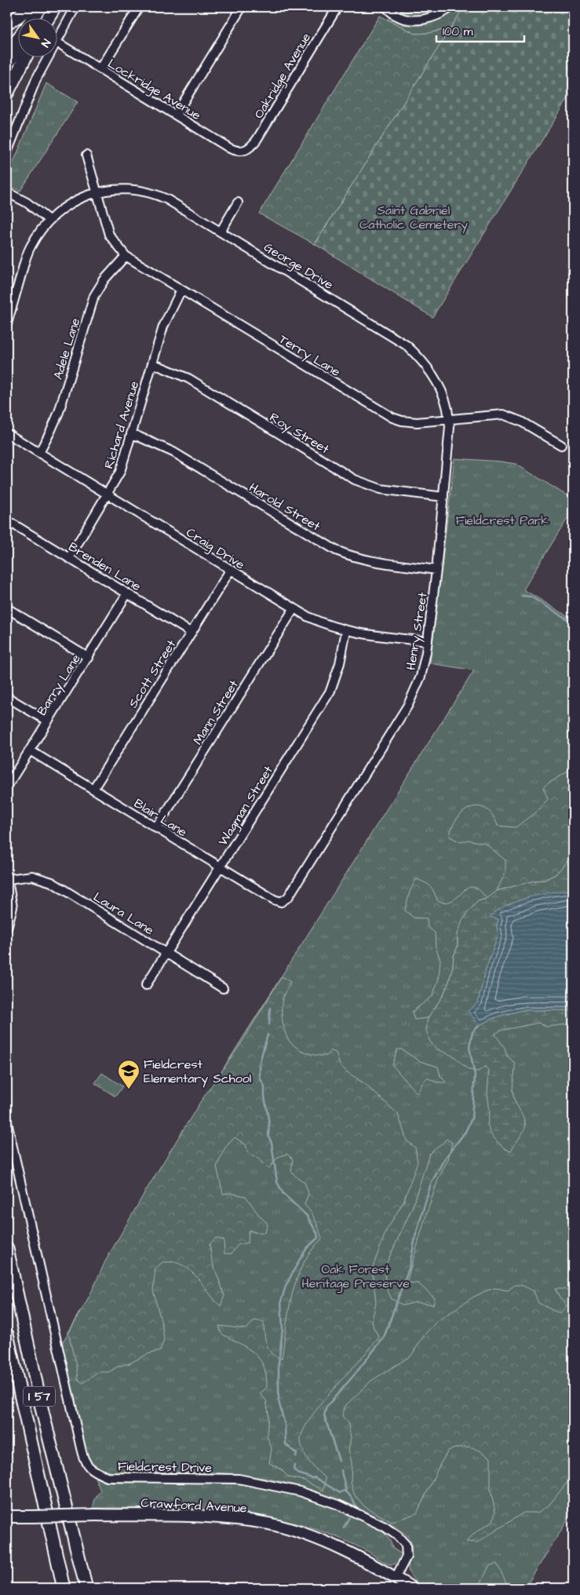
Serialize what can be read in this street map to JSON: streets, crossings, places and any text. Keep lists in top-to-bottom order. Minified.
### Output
{"streets":{"highway":["I 57"],"main road":["Crawford Avenue"],"street":["Oakridge Avenue","Lockridge Avenue","George Drive","Adele Lane","Terry Lane","Richard Avenue","Roy Street","Harold Street","Craig Drive","Brenden Lane","Henry Street","Scott Street","Barry Lane","Mann Street","Wagman Street","Blair Lane","Laura Lane","Fieldcrest Drive"]},"crossings":[["Oakridge Avenue","Lockridge Avenue"],["George Drive","Terry Lane"],["George Drive","Henry Street"],["Adele Lane","Terry Lane"],["Adele Lane","Craig Drive"],["Terry Lane","Richard Avenue"],["Terry Lane","Henry Street"],["Richard Avenue","Roy Street"],["Richard Avenue","Harold Street"],["Richard Avenue","Craig Drive"],["Richard Avenue","Brenden Lane"],["Roy Street","Henry Street"],["Harold Street","Henry Street"],["Craig Drive","Henry Street"],["Craig Drive","Scott Street"],["Craig Drive","Mann Street"],["Craig Drive","Wagman Street"],["Brenden Lane","Scott Street"],["Brenden Lane","Barry Lane"],["Henry Street","Blair Lane"],["Scott Street","Blair Lane"],["Barry Lane","Blair Lane"],["Mann Street","Blair Lane"],["Wagman Street","Blair Lane"],["Wagman Street","Laura Lane"],["Fieldcrest Drive","Crawford Avenue"]],"parks":["Saint Gabriel Catholic Cemetery","Fieldcrest Park","Oak Forest Heritage Preserve"],"places":{"school or university":["Fieldcrest Elementary School"]},"scale_bar":"100 m","north":"bottom right"}
